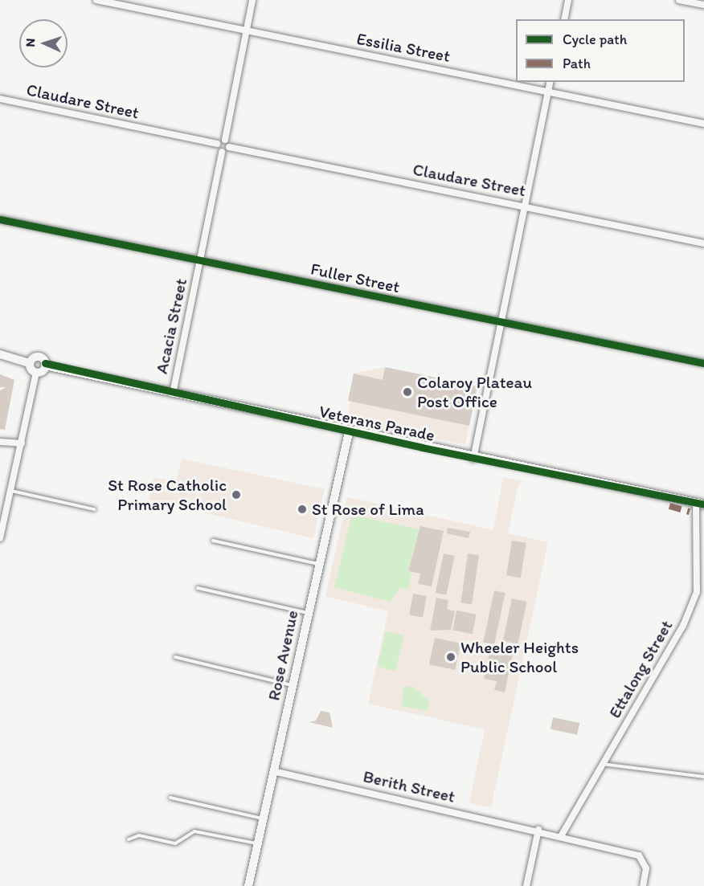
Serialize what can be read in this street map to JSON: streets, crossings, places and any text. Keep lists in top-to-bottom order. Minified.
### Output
{"streets":{"street":["Essilia Street","Claudare Street","Fuller Street","Acacia Street","Veterans Parade","Rose Avenue","Ettalong Street","Berith Street"]},"crossings":[["Fuller Street","Acacia Street"],["Acacia Street","Veterans Parade"],["Veterans Parade","Rose Avenue"],["Veterans Parade","Ettalong Street"],["Rose Avenue","Berith Street"],["Ettalong Street","Berith Street"]],"places":["Colaroy Plateau Post Office","St Rose Catholic Primary School","St Rose of Lima","Wheeler Heights Public School"],"legend":["Cycle path","Path"],"north":"left"}
